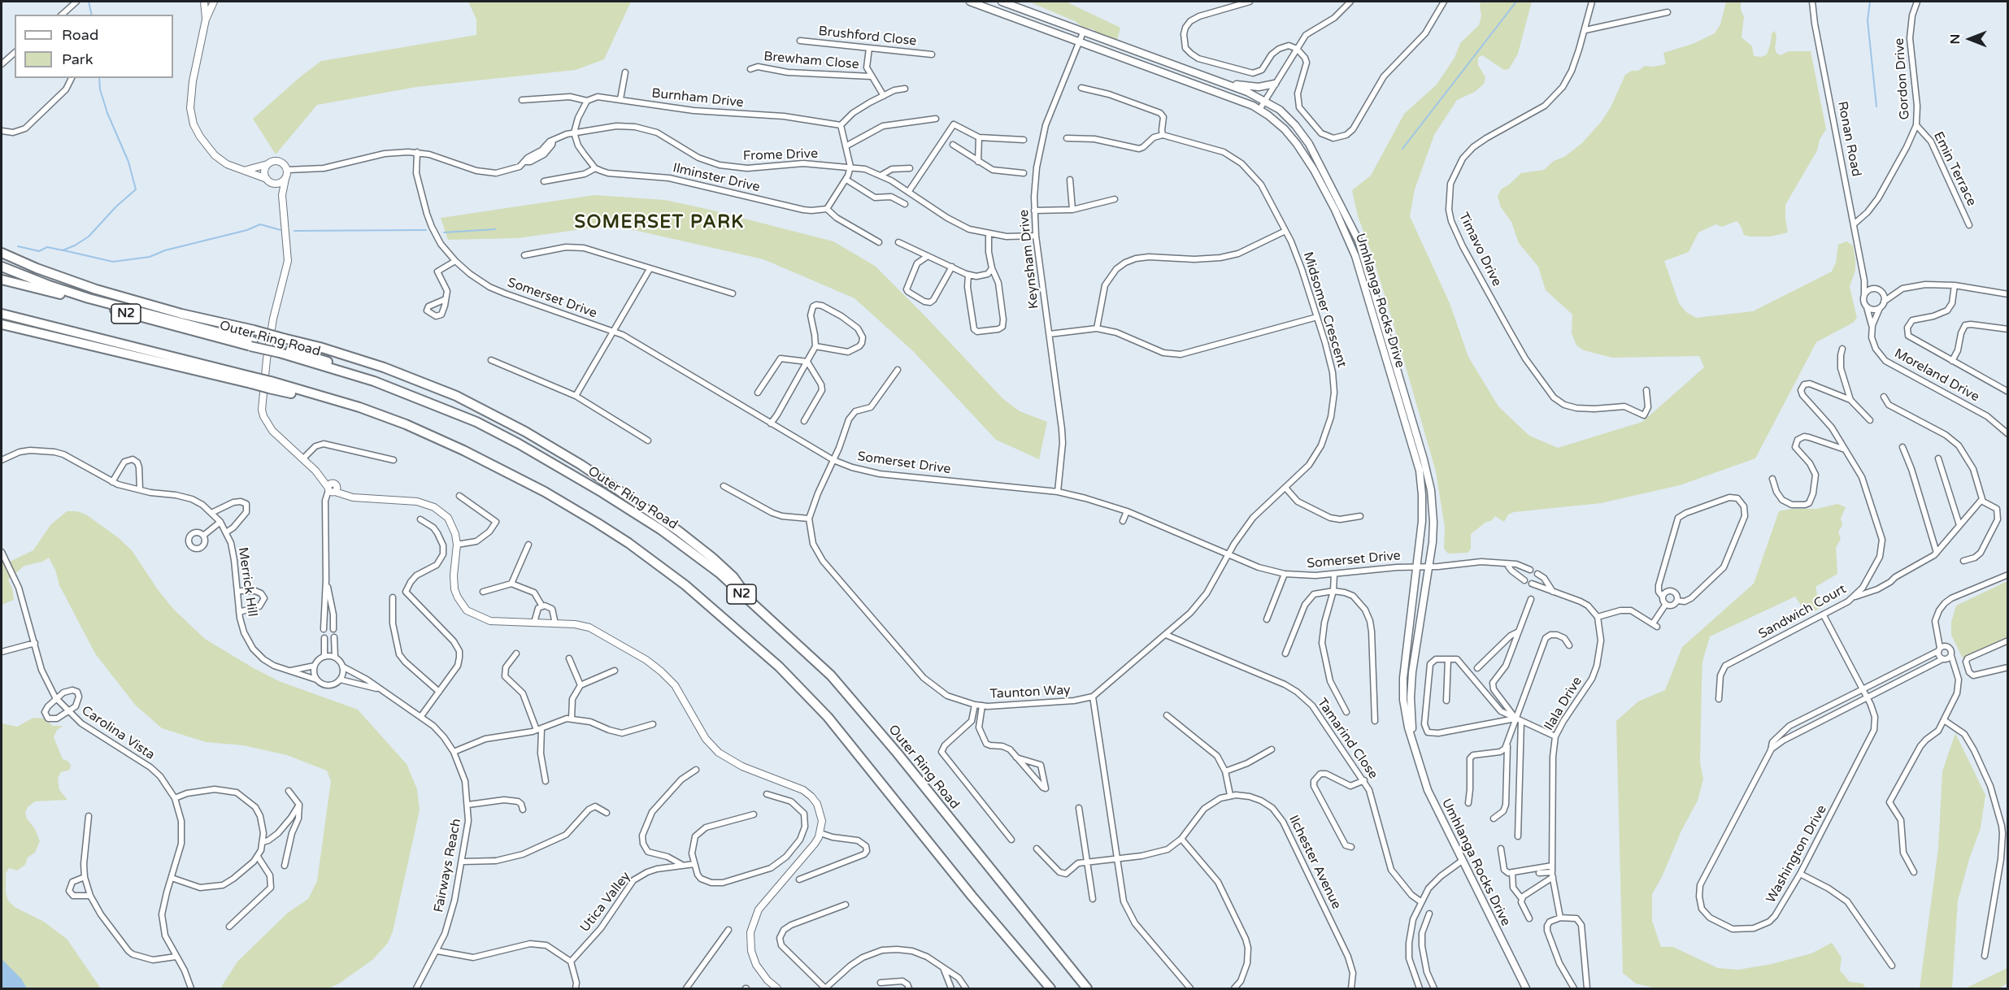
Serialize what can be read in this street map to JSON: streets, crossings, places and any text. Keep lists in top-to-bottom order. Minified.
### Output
{"streets":{"highway":["N2","Outer Ring Road"],"main road":["Umhlanga Rocks Drive"],"street":["Brushford Close","Brewham Close","Gordon Drive","Burnham Drive","Ronan Road","Frome Drive","Emin Terrace","Ilminster Drive","Timavo Drive","Keynsham Drive","Somerset Drive","Midsomer Crescent","Moreland Drive","Merrick Hill","Sandwich Court","Taunton Way","Ilala Drive","Carolina Vista","Tamarind Close","Washington Drive","Ilchester Avenue","Fairways Reach","Utica Valley"]},"crossings":[["Gordon Drive","Ronan Road"],["Gordon Drive","Emin Terrace"],["Ronan Road","Moreland Drive"],["Frome Drive","Keynsham Drive"],["Frome Drive","Somerset Drive"],["Keynsham Drive","Somerset Drive"],["Keynsham Drive","Umhlanga Rocks Drive"],["Somerset Drive","Umhlanga Rocks Drive"],["Somerset Drive","Midsomer Crescent"],["Somerset Drive","Taunton Way"],["Midsomer Crescent","Taunton Way"],["Merrick Hill","Fairways Reach"],["Sandwich Court","Washington Drive"],["Taunton Way","Tamarind Close"]],"districts":["SOMERSET PARK"],"legend":["Road","Park"],"north":"left"}
